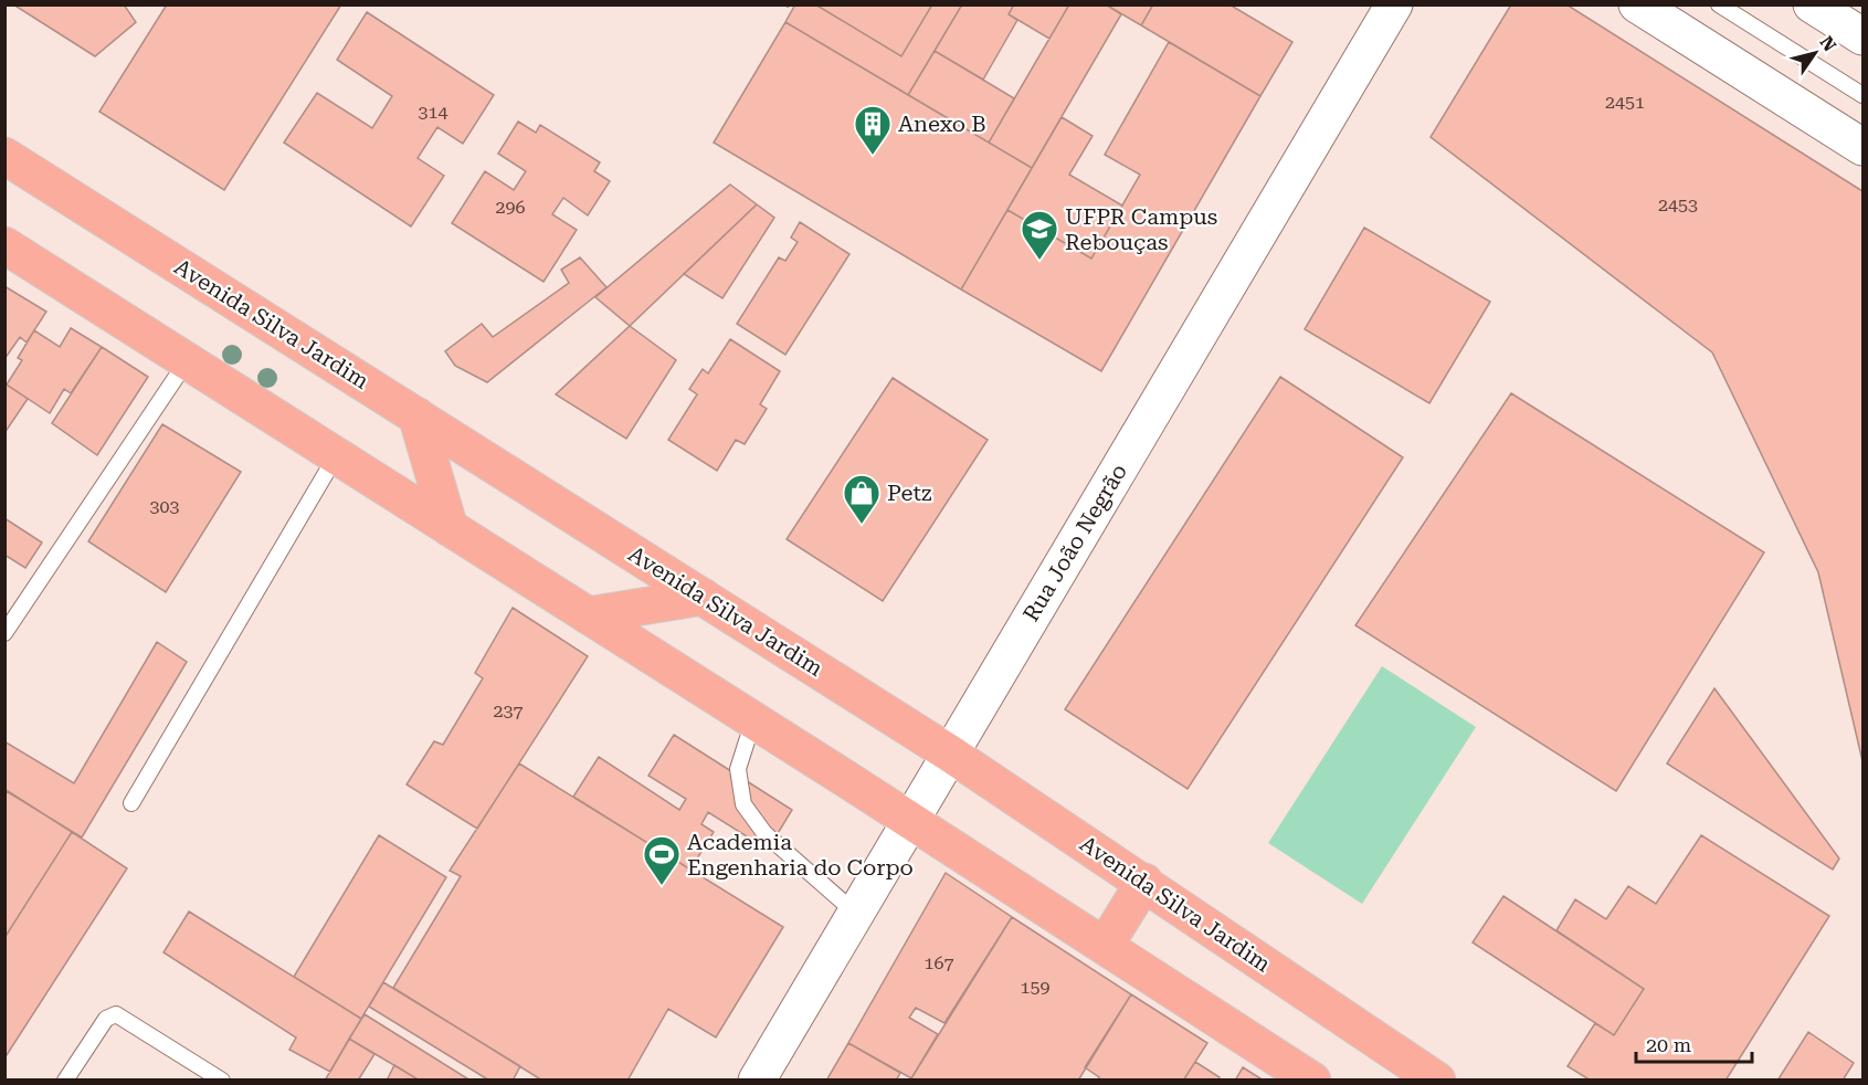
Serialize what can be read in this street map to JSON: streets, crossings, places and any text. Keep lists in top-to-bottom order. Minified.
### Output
{"streets":{"main road":["Avenida Silva Jardim","Rua João Negrão"]},"crossings":[["Avenida Silva Jardim","Rua João Negrão"]],"places":{"building":["Anexo B"],"school or university":["UFPR Campus Rebouças"],"shop":["Petz"],"sports":["Academia Engenharia do Corpo"]},"house_numbers":["2451","314","2453","296","303","237","167","159"],"scale_bar":"20 m","north":"top right"}
